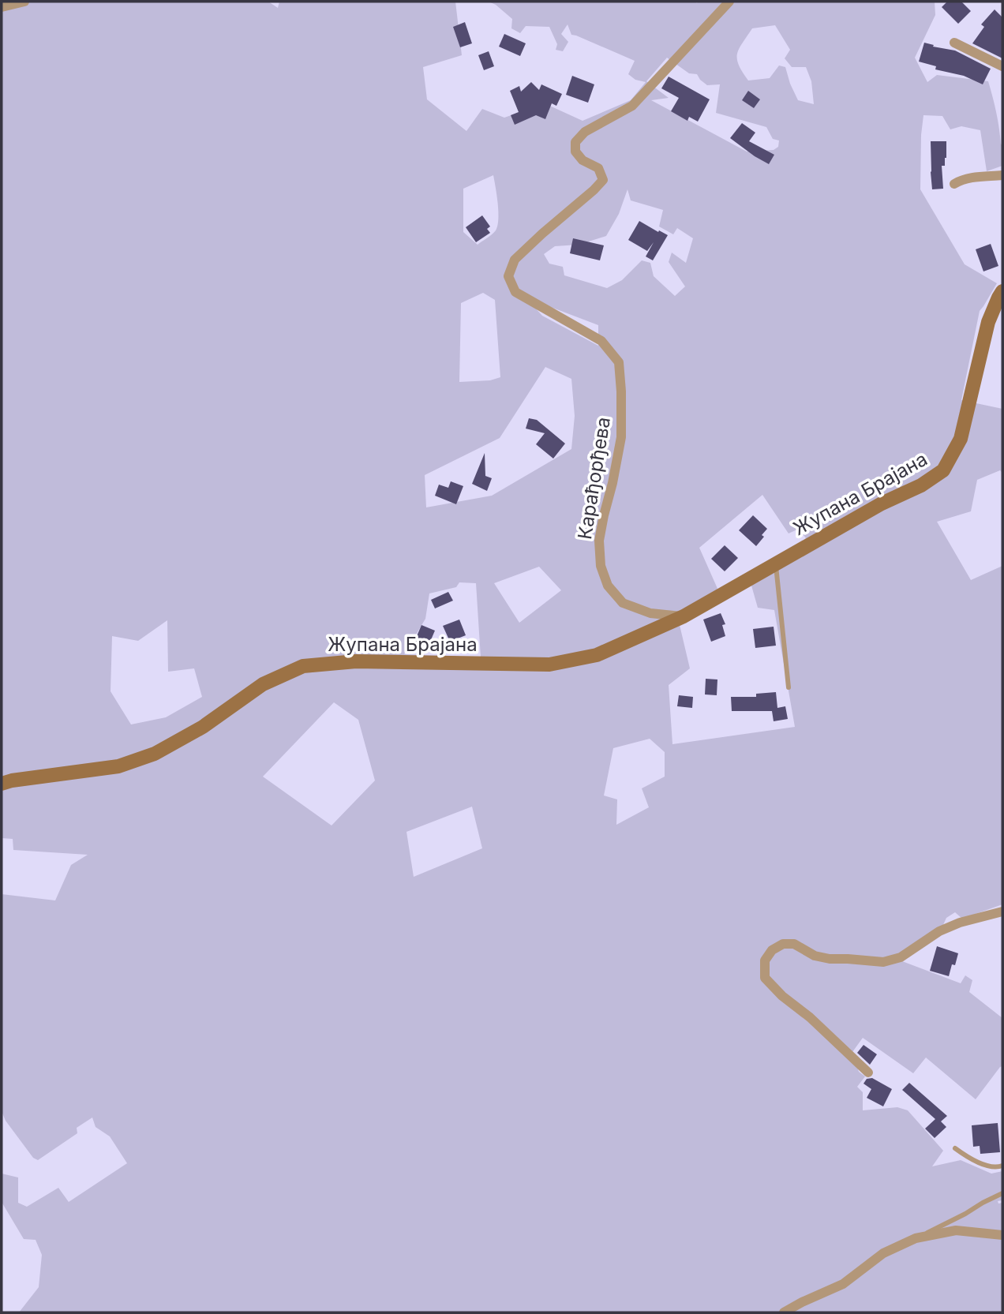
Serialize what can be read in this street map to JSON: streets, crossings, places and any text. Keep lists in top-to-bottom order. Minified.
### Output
{"streets":{"street":["Карађорђева","Жупана Брајана"]},"crossings":[["Карађорђева","Жупана Брајана"]]}
